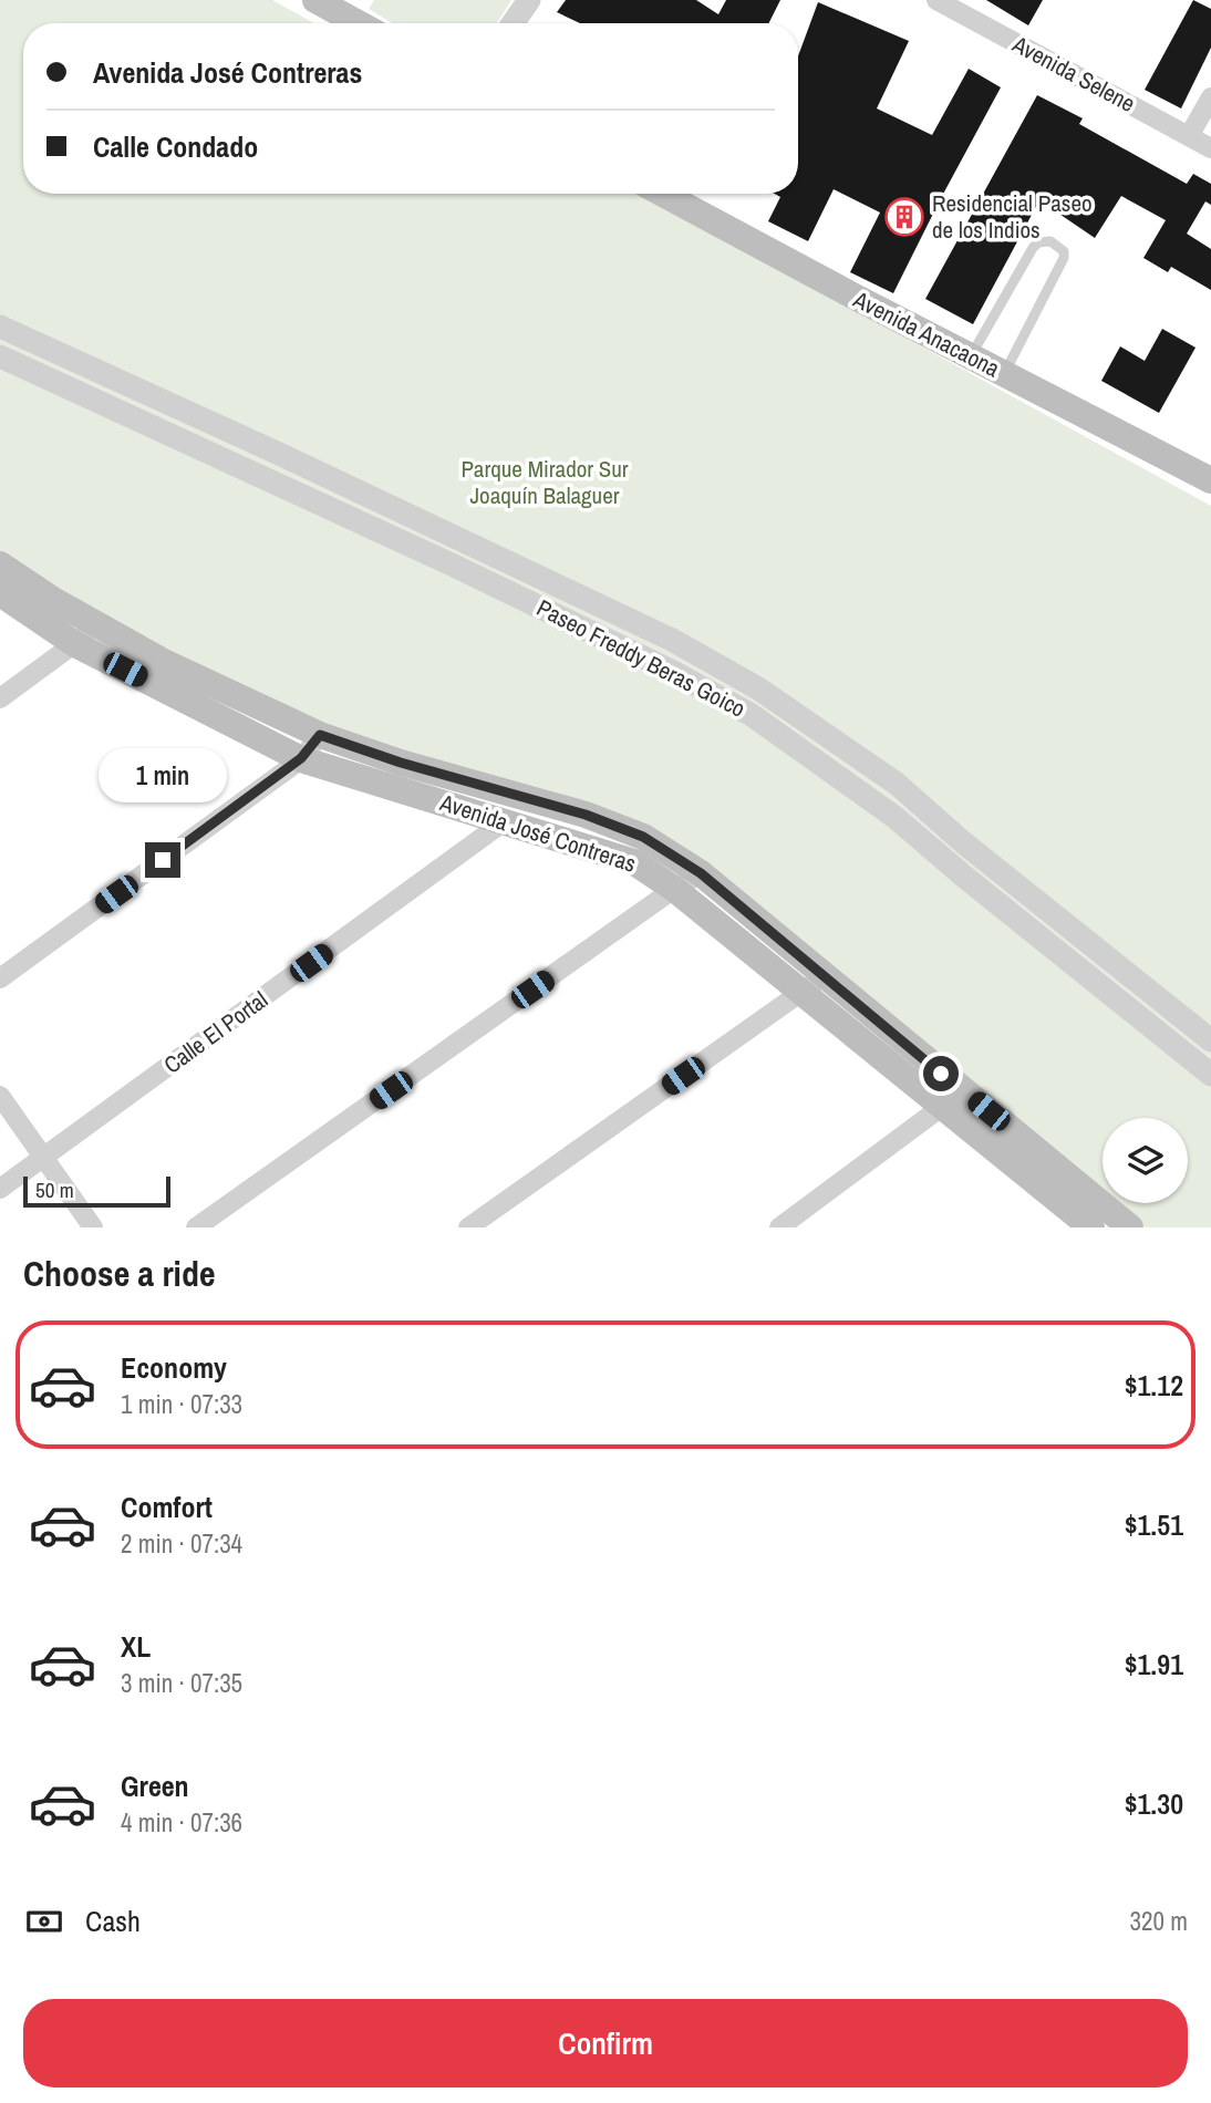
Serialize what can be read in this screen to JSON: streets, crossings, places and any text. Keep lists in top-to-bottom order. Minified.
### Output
{"streets":{"main road":["Avenida Anacaona","Avenida José Contreras"],"street":["Avenida Selene","Paseo Freddy Beras Goico","Calle El Portal"]},"crossings":[["Avenida José Contreras","Calle El Portal"]],"parks":["Parque Mirador Sur Joaquín Balaguer"],"places":{"building":["Residencial Paseo de los Indios"]},"scale_bar":"50 m","page":{"banner":["Avenida José Contreras","Calle Condado"],"bubble":"1 min","scale":"50 m","heading":"Choose a ride","list":[{"name":"Economy","note":"1 min · 07:33","value":"$1.12"},{"name":"Comfort","note":"2 min · 07:34","value":"$1.51"},{"name":"XL","note":"3 min · 07:35","value":"$1.91"},{"name":"Green","note":"4 min · 07:36","value":"$1.30"}],"pay":["Cash","320 m"],"buttons":"Confirm"}}
